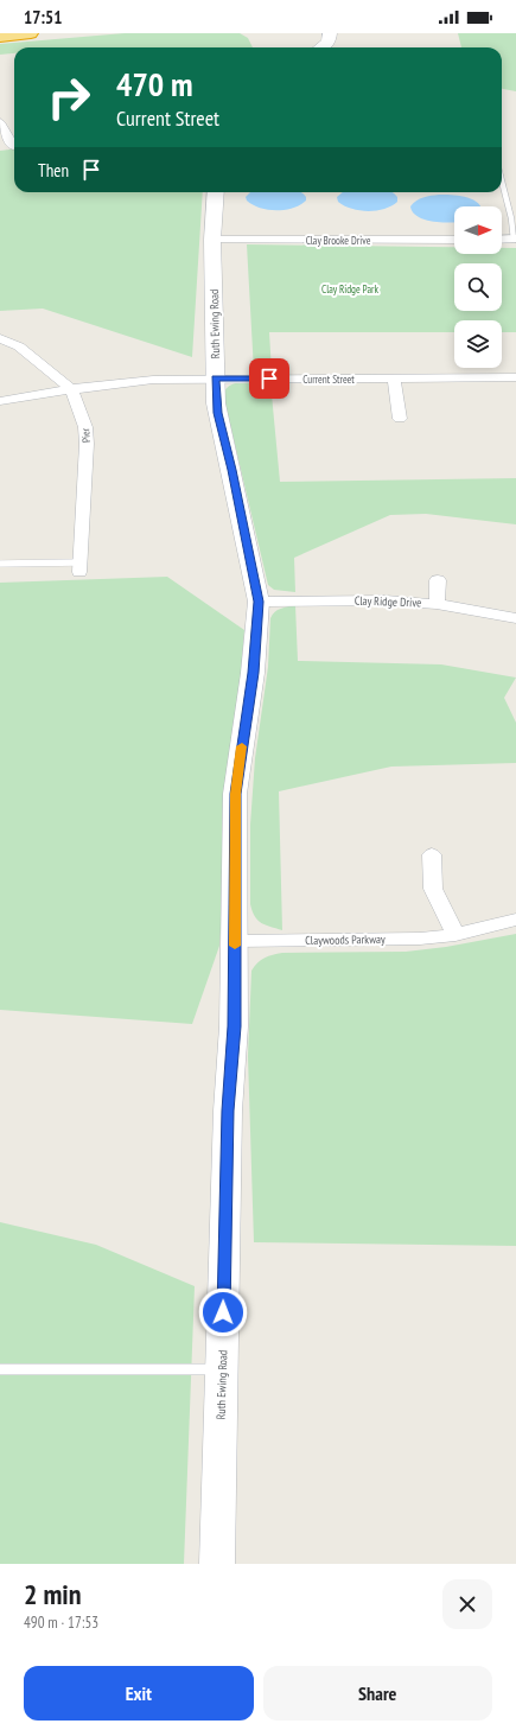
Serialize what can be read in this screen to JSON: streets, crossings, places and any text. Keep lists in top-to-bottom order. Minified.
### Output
{"streets":{"street":["Clay Brooke Drive","Ruth Ewing Road","Current Street","Pier","Clay Ridge Drive","Claywoods Parkway"]},"crossings":[["Clay Brooke Drive","Ruth Ewing Road"],["Ruth Ewing Road","Current Street"],["Ruth Ewing Road","Clay Ridge Drive"],["Ruth Ewing Road","Claywoods Parkway"],["Current Street","Pier"]],"parks":["Clay Ridge Park"],"north":"right","page":{"status":"17:51","turn":["470 m","Current Street"],"then":"Then","heading":["2 min","490 m · 17:53"],"buttons":["Exit","Share"]}}
